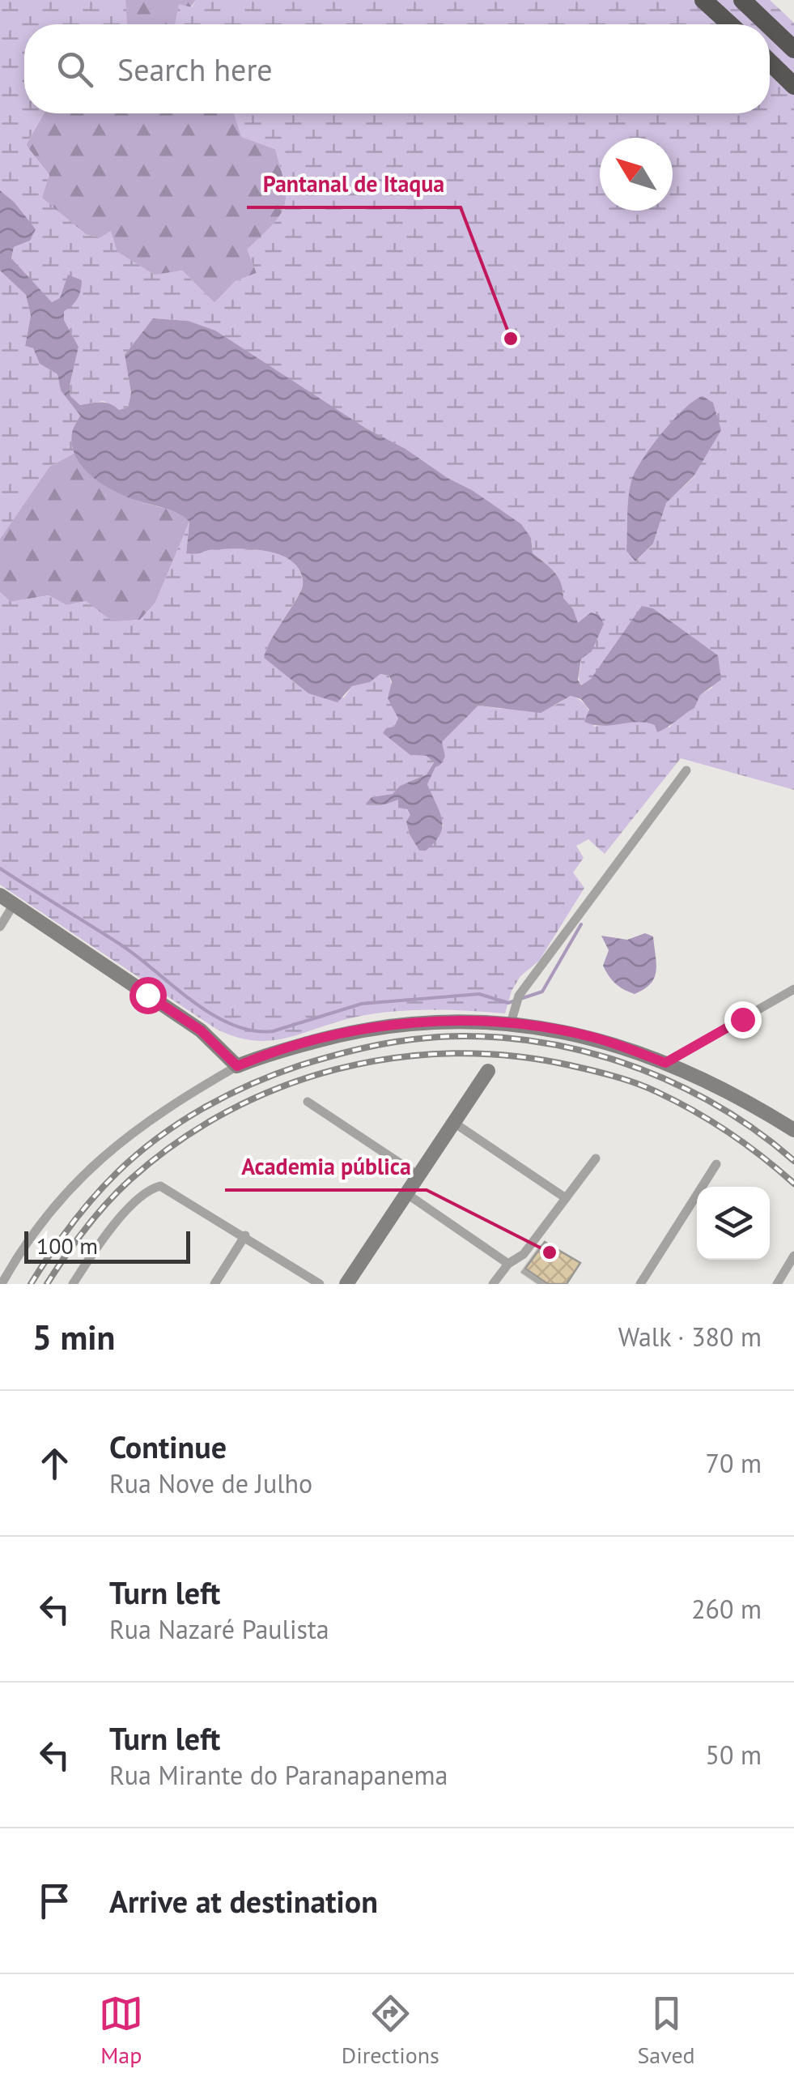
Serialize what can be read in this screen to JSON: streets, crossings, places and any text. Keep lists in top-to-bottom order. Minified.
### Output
{"places":["Pantanal de Itaqua","Academia pública"],"scale_bar":"100 m","north":"top left","page":{"search":"Search here","scale":"100 m","heading":["5 min","Walk · 380 m"],"list":[["Continue","Rua Nove de Julho","70 m"],["Turn left","Rua Nazaré Paulista","260 m"],["Turn left","Rua Mirante do Paranapanema","50 m"],"Arrive at destination"],"nav":["Map","Directions","Saved"]}}
